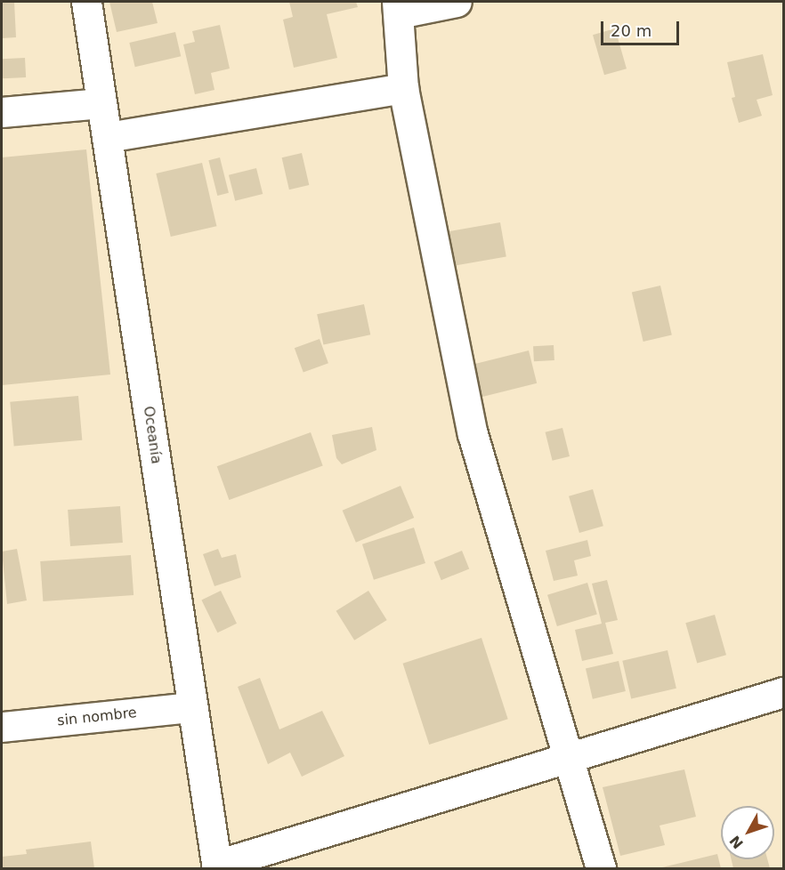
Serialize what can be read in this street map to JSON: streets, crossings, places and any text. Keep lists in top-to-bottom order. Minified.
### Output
{"streets":{"street":["Oceanía","sin nombre"]},"crossings":[["Oceanía","sin nombre"]],"scale_bar":"20 m","north":"bottom left"}
